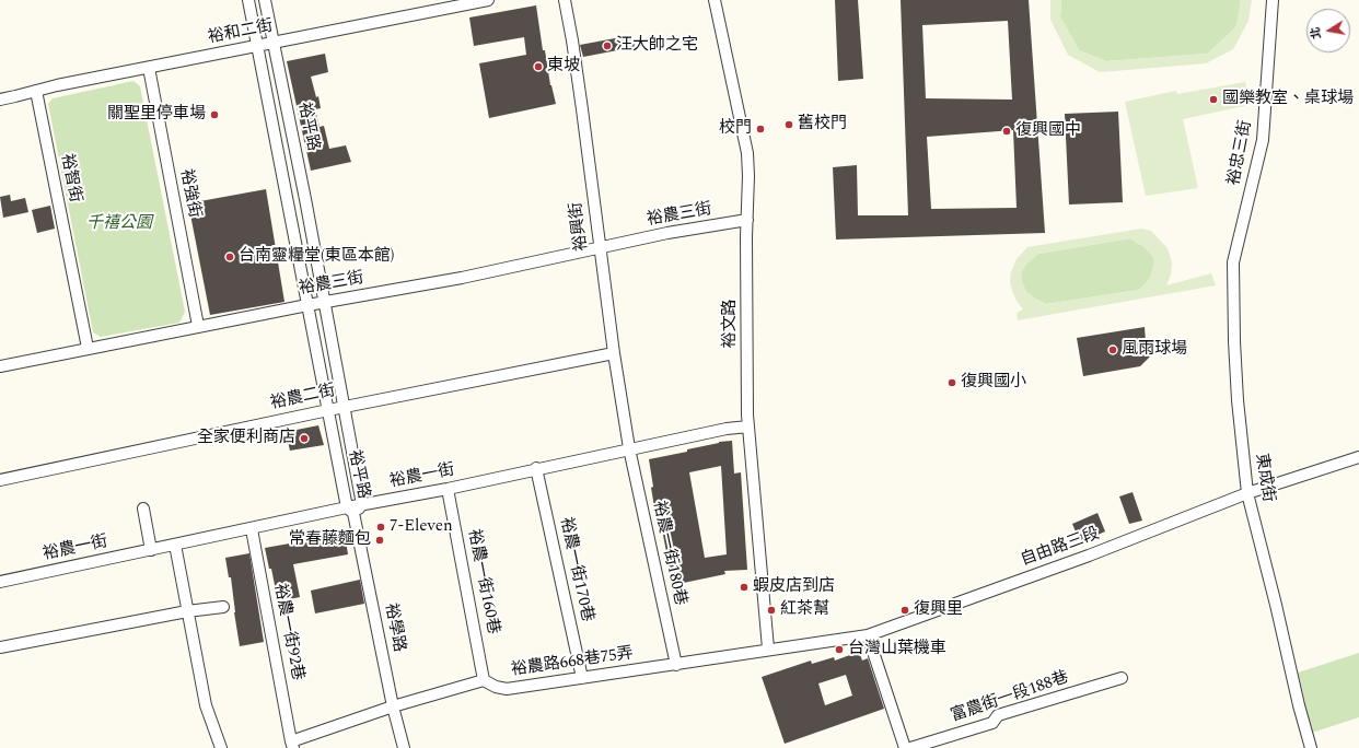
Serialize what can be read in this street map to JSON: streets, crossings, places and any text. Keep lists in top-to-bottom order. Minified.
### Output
{"streets":{"street":["裕和二街","裕平路","裕忠三街","裕智街","裕強街","裕農三街","裕興街","裕文路","裕農二街","裕農一街","東成街","自由路三段","裕農一街180巷","裕農一街170巷","裕農一街160巷","裕學路","裕農一街92巷","裕農路668巷75弄","富農街一段188巷"]},"crossings":[["裕和二街","裕平路"],["裕和二街","裕智街"],["裕和二街","裕強街"],["裕平路","裕農三街"],["裕平路","裕農二街"],["裕平路","裕農一街"],["裕平路","裕學路"],["裕忠三街","東成街"],["裕智街","裕農三街"],["裕強街","裕農三街"],["裕農三街","裕興街"],["裕農三街","裕文路"],["裕興街","裕農二街"],["裕興街","裕農一街"],["裕興街","裕農一街180巷"],["裕文路","裕農一街"],["裕文路","自由路三段"],["裕文路","裕農路668巷75弄"],["裕農一街","裕農一街180巷"],["裕農一街","裕農一街170巷"],["裕農一街","裕農一街160巷"],["裕農一街","裕學路"],["裕農一街","裕農一街92巷"],["東成街","自由路三段"],["自由路三段","裕農路668巷75弄"],["裕農一街180巷","裕農路668巷75弄"],["裕農一街170巷","裕農路668巷75弄"],["裕農一街160巷","裕農路668巷75弄"]],"parks":["千禧公園"],"places":["汪大帥之宅","東坡","國樂教室、桌球場","關聖里停車場","舊校門","校門","復興國中","台南靈糧堂(東區本館)","風雨球場","復興國小","全家便利商店","7-Eleven","常春藤麵包","蝦皮店到店","紅茶幫","復興里","台灣山葉機車"],"north":"left"}
